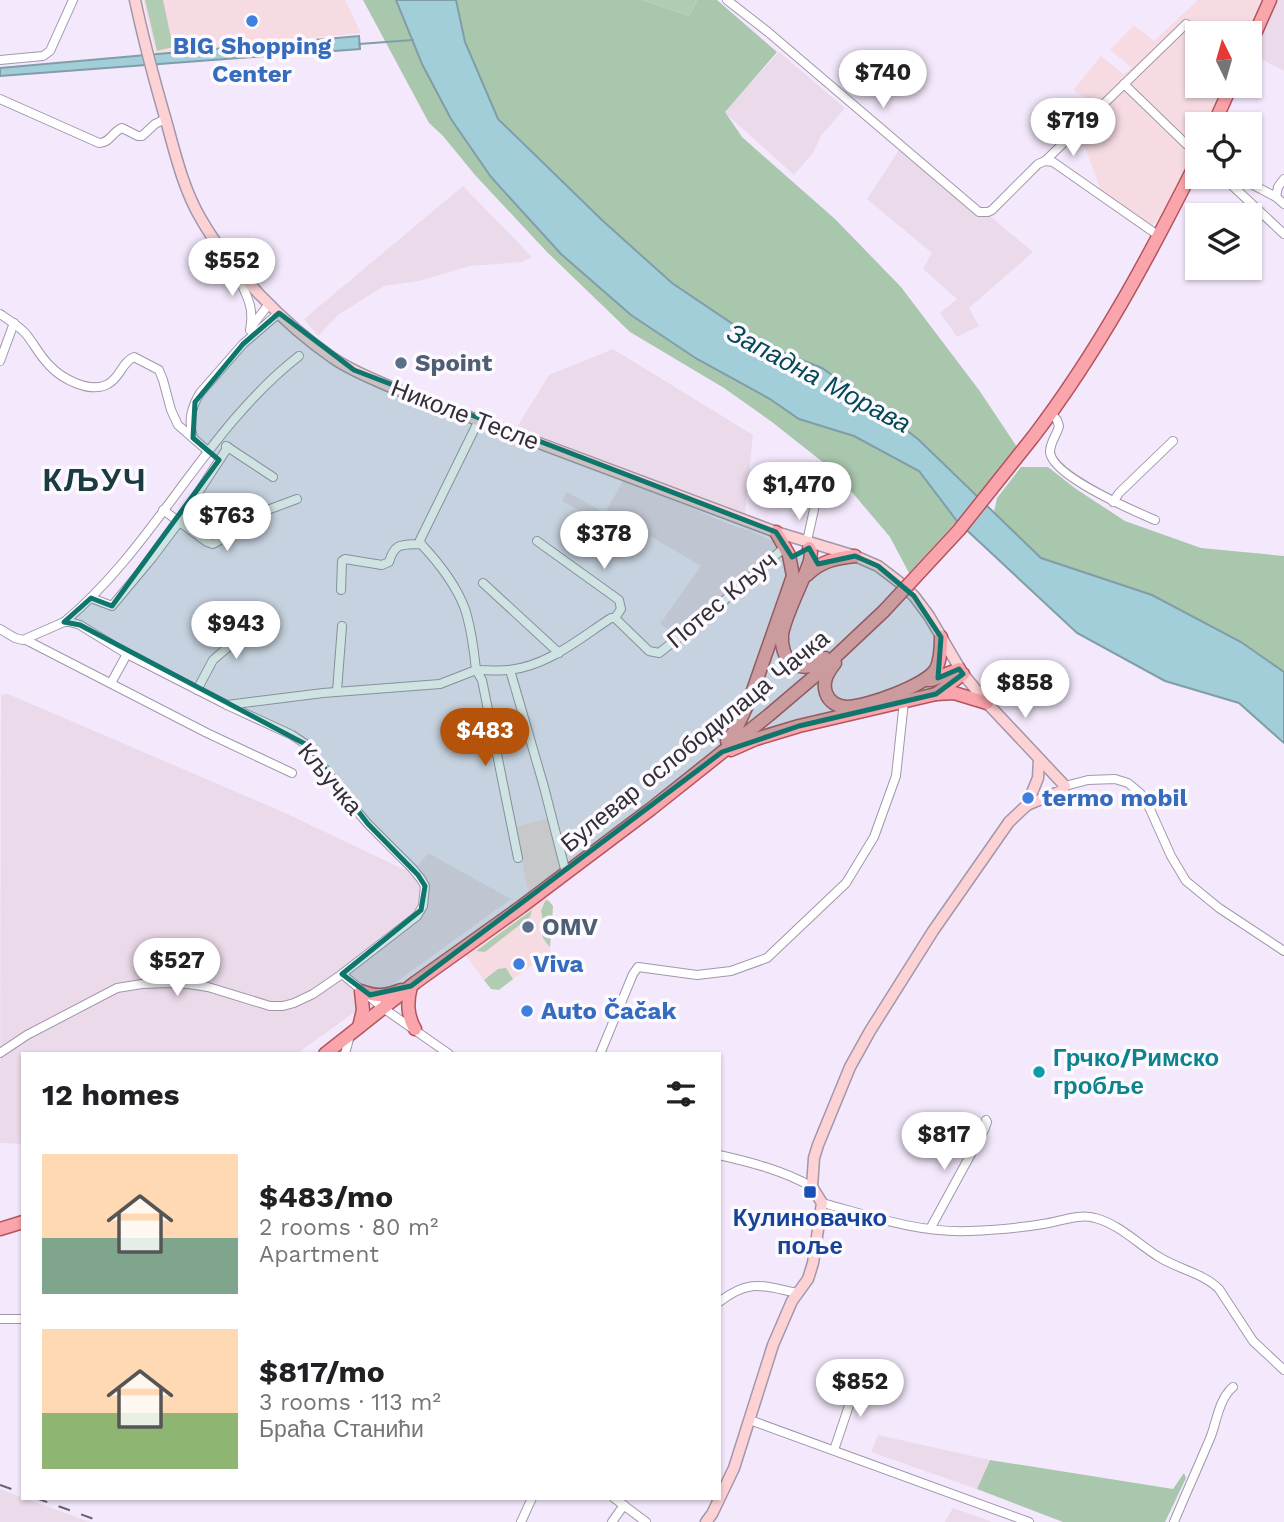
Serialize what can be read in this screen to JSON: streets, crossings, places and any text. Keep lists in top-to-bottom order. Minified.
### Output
{"streets":{"main road":["Булевар ослободилаца Чачка"],"street":["Николе Тесле","Потес Кључ","Кључка"]},"districts":["КЉУЧ"],"water":["Западна Морава"],"places":{"other":["BIG Shopping Center","Spoint","termo mobil","OMV","Viva","Auto Čačak","Грчко/Римско гробље"],"transit":["Кулиновачко поље"]},"north":"top","page":{"price":["$740","$719","$552","$1,470","$763","$378","$943","$858","$483","$527","$817","$852"],"heading":"12 homes","list":[{"name":"$483/mo","note":"2 rooms · 80 m² · Apartment"},{"name":"$817/mo","note":"3 rooms · 113 m² · Браћа Станићи"}]}}
